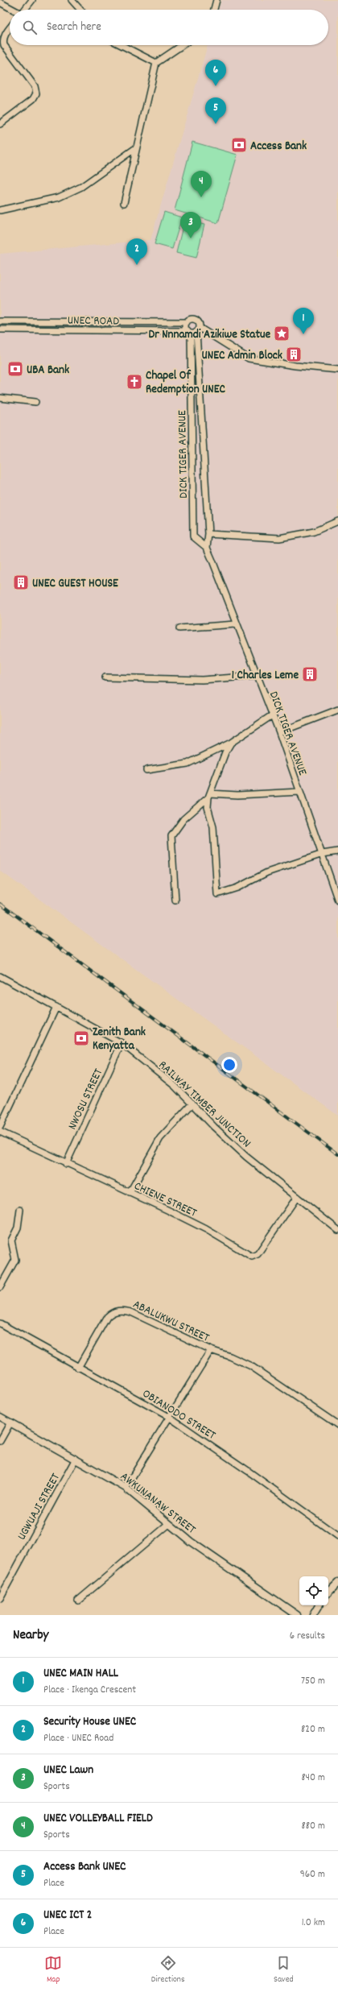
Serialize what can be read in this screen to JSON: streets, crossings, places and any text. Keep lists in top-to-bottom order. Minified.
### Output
{"streets":{"street":["UNEC ROAD","DICK TIGER AVENUE","NWOSU STREET","RAILWAY TIMBER JUNCTION","CHIENE STREET","ABALUKWU STREET","OBIANODO STREET","AWKUNANAW STREET","UGWUAJI STREET"]},"crossings":[["UNEC ROAD","DICK TIGER AVENUE"],["NWOSU STREET","RAILWAY TIMBER JUNCTION"],["NWOSU STREET","CHIENE STREET"],["RAILWAY TIMBER JUNCTION","CHIENE STREET"],["ABALUKWU STREET","OBIANODO STREET"],["ABALUKWU STREET","AWKUNANAW STREET"],["AWKUNANAW STREET","UGWUAJI STREET"]],"places":{"bank":["Access Bank","UBA Bank","Zenith Bank Kenyatta"],"place":["Dr Nnnamdi Azikiwe Statue"],"building":["UNEC Admin Block","UNEC GUEST HOUSE","1 Charles Leme"],"church":["Chapel Of Redemption UNEC"]},"page":{"search":"Search here","pins":["6","5","4","3","2","1"],"heading":["Nearby","6 results"],"list":[{"mark":"1","name":"UNEC MAIN HALL","note":"Place · Ikenga Crescent","value":"750 m"},{"mark":"2","name":"Security House UNEC","note":"Place · UNEC Road","value":"820 m"},{"mark":"3","name":"UNEC Lawn","note":"Sports","value":"840 m"},{"mark":"4","name":"UNEC VOLLEYBALL FIELD","note":"Sports","value":"880 m"},{"mark":"5","name":"Access Bank UNEC","note":"Place","value":"960 m"},{"mark":"6","name":"UNEC ICT 2","note":"Place","value":"1.0 km"}],"nav":["Map","Directions","Saved"]}}
